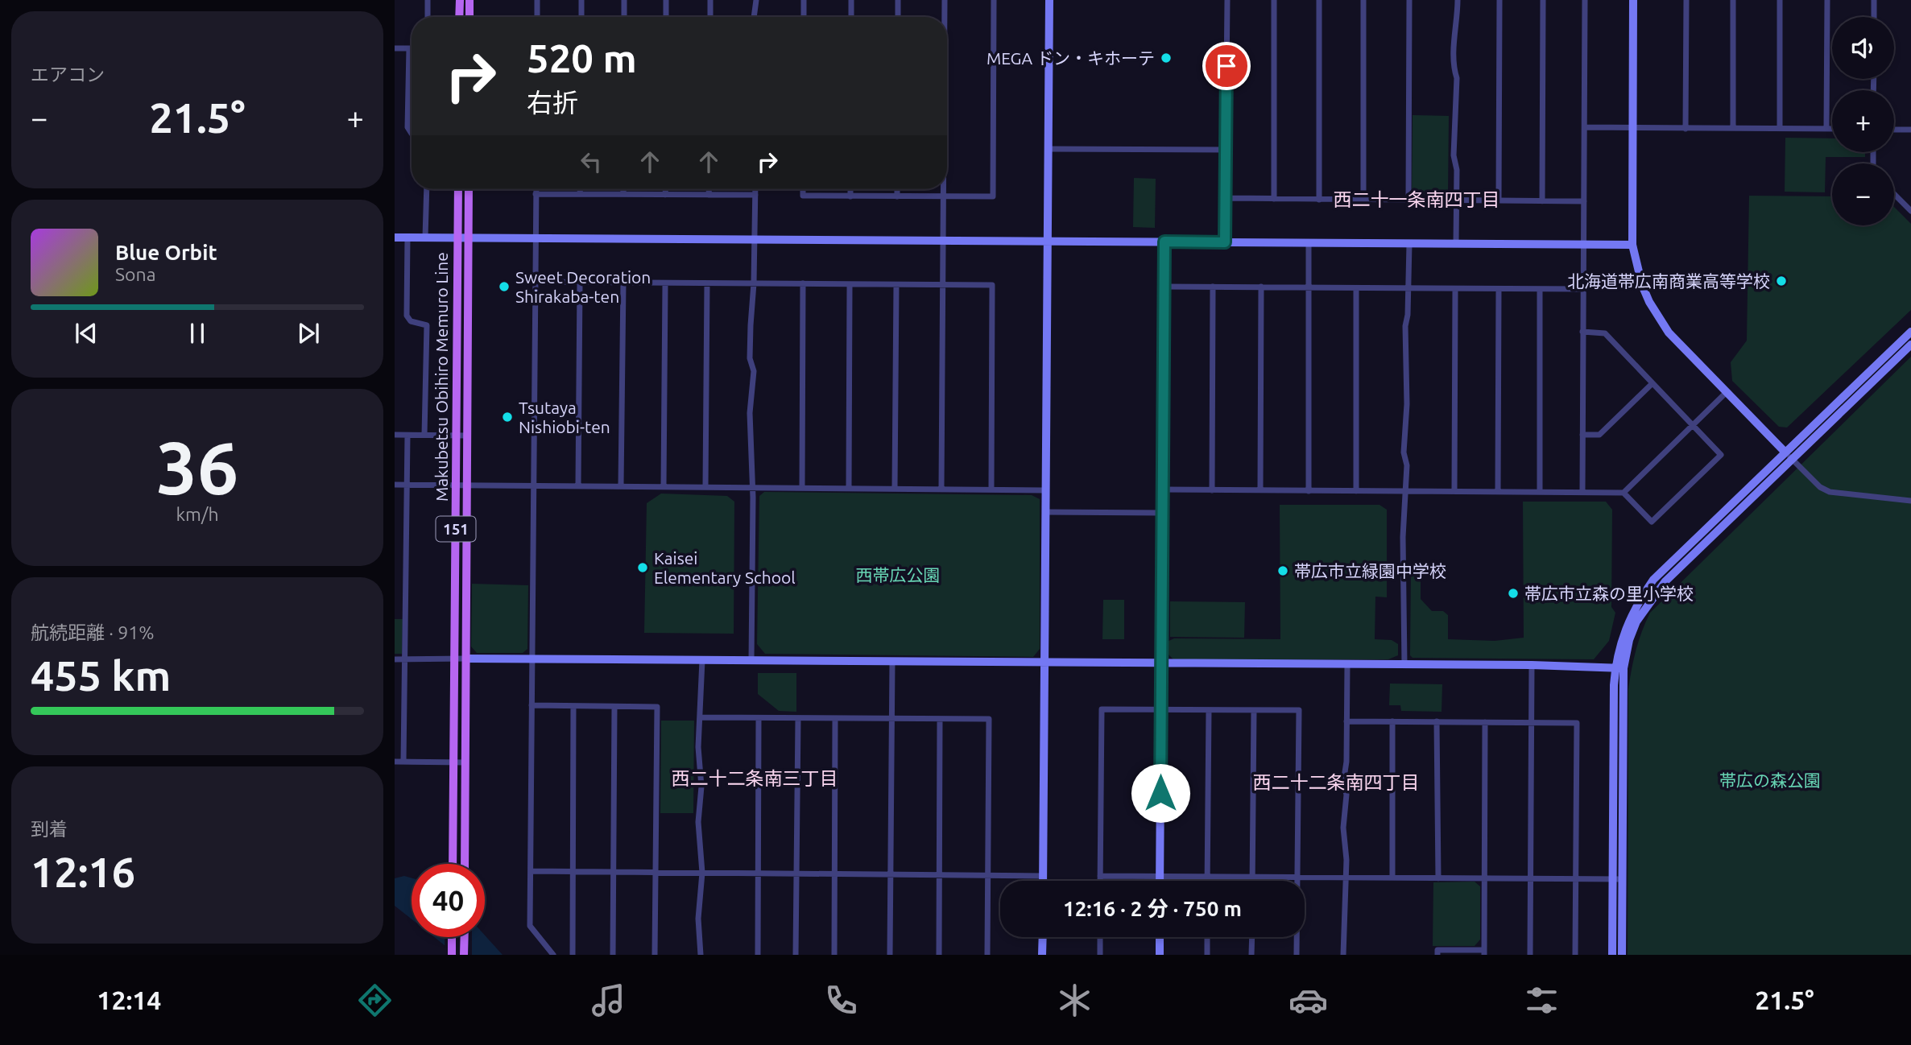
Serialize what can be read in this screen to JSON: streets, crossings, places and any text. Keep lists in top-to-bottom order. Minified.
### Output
{"streets":{"main road":["Makubetsu Obihiro Memuro Line","151"]},"districts":["西二十一条南四丁目","西二十二条南三丁目","西二十二条南四丁目"],"parks":["西帯広公園","帯広の森公園"],"places":["MEGA ドン・キホーテ","北海道帯広南商業高等学校","Sweet Decoration Shirakaba-ten","Tsutaya Nishiobi-ten","Kaisei Elementary School","帯広市立緑園中学校","帯広市立森の里小学校"],"page":{"tile":["エアコン",["36","km/h"],["航続距離 · 91%","455 km"],["到着","12:16"]],"map_buttons":["+","−"],"turn":["520 m","右折"],"heat":["−","21.5°","+"],"song":["Blue Orbit","Sona"],"limit":"40","trip":"12:16 · 2 分 · 750 m","tabs":["12:14","21.5°"]}}
